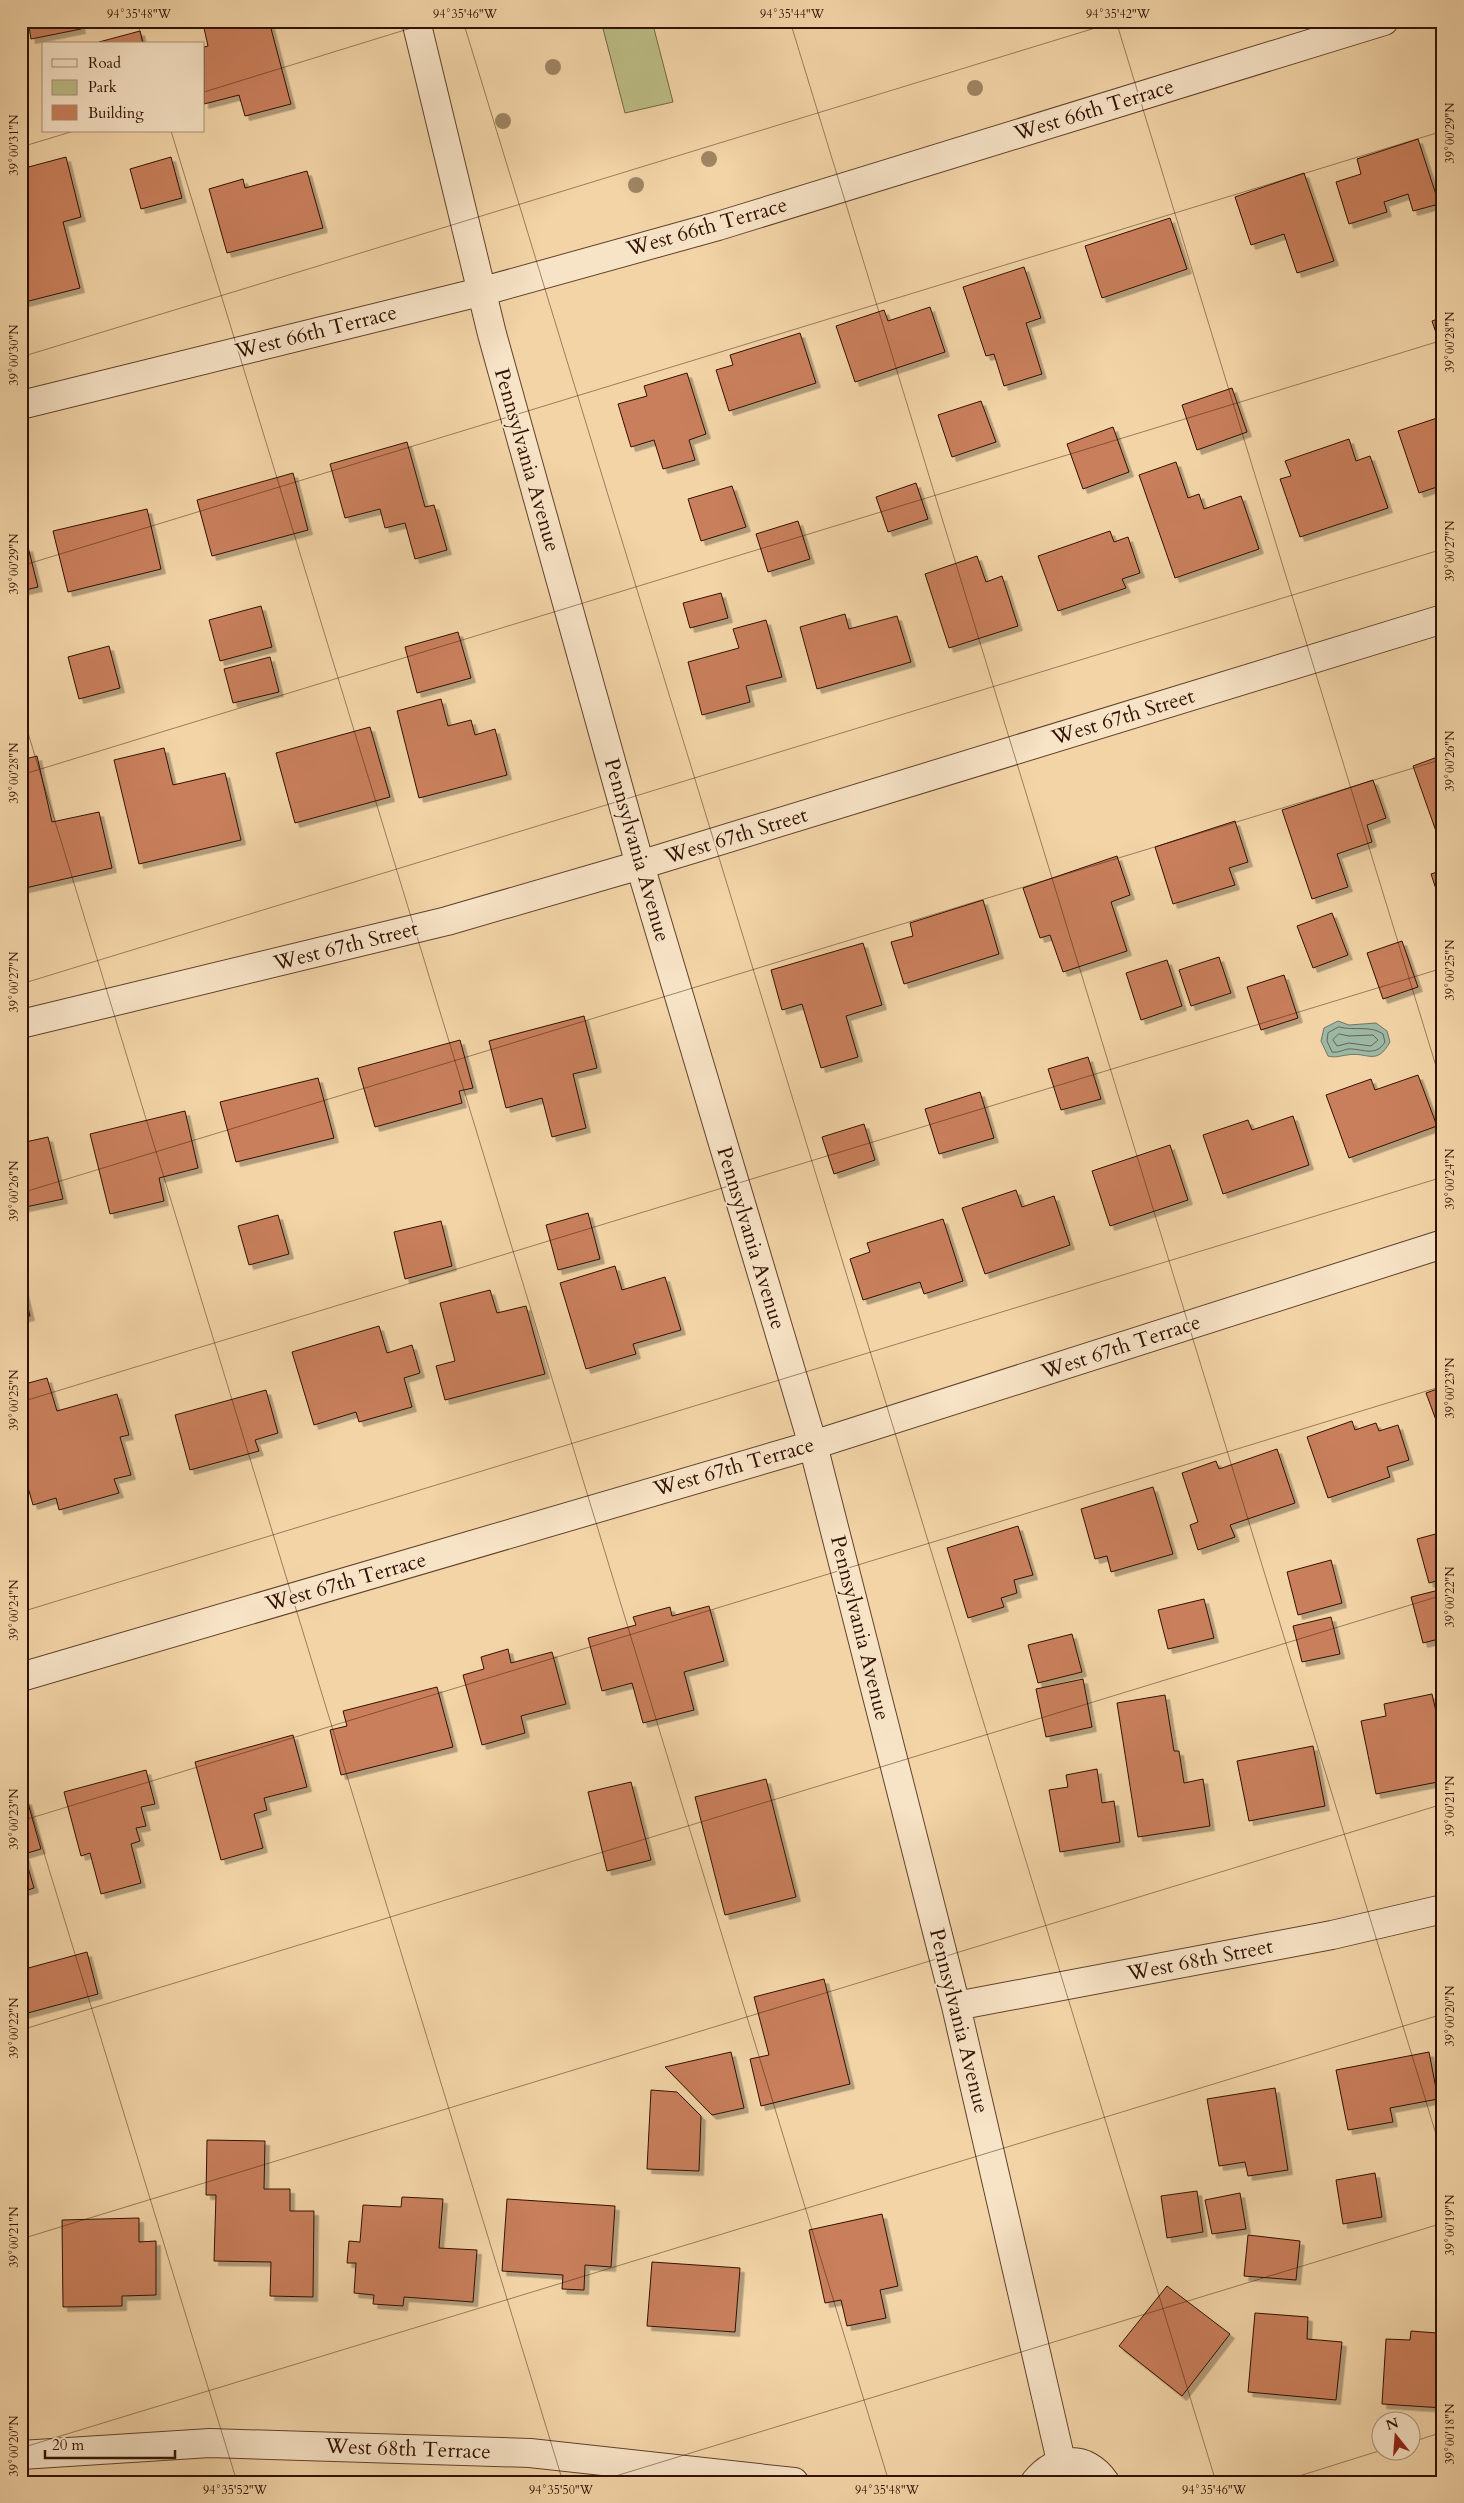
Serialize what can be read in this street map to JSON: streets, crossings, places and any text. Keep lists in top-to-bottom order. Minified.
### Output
{"streets":{"street":["West 66th Terrace","Pennsylvania Avenue","West 67th Street","West 67th Terrace","West 68th Street","West 68th Terrace"]},"crossings":[["West 66th Terrace","Pennsylvania Avenue"],["Pennsylvania Avenue","West 67th Street"],["Pennsylvania Avenue","West 67th Terrace"],["Pennsylvania Avenue","West 68th Street"]],"legend":["Road","Park","Building"],"scale_bar":"20 m","north":"top","coordinates":["94°35'48\"W","94°35'46\"W","94°35'44\"W","94°35'42\"W","39°00'29\"N","39°00'31\"N","39°00'28\"N","39°00'30\"N","39°00'27\"N","39°00'26\"N","39°00'25\"N","39°00'24\"N","39°00'23\"N","39°00'22\"N","39°00'21\"N","39°00'20\"N","39°00'19\"N","39°00'18\"N","94°35'52\"W","94°35'50\"W"]}
